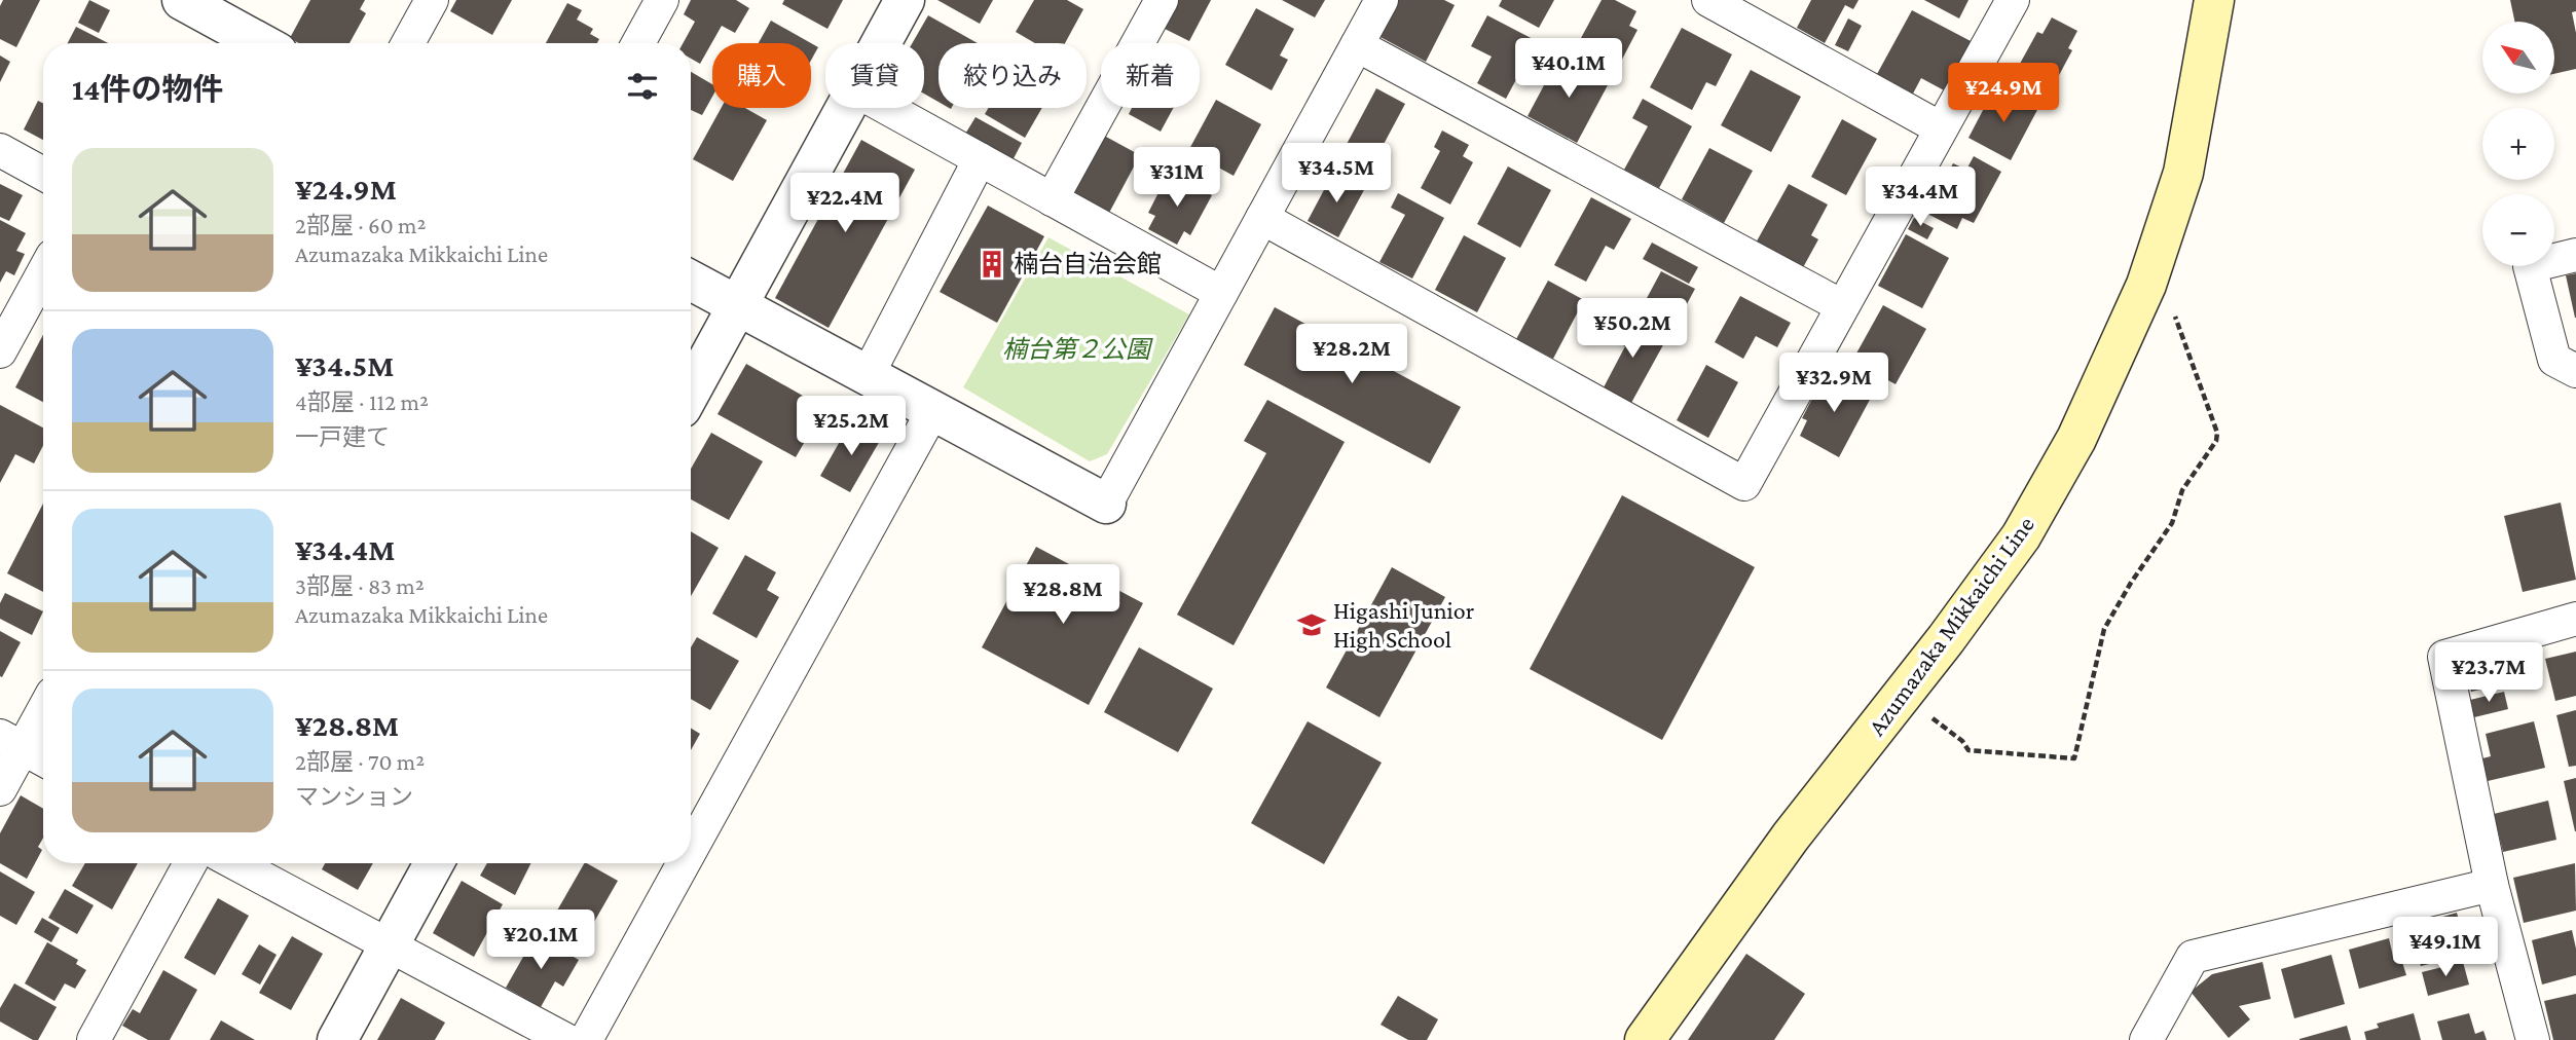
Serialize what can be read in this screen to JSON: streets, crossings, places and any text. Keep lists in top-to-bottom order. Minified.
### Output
{"streets":{"main road":["Azumazaka Mikkaichi Line"]},"parks":["楠台第２公園"],"places":{"building":["楠台自治会館"],"school or university":["Higashi Junior High School"]},"north":"top left","page":{"map_buttons":["+","−"],"price":["¥40.1M","¥24.9M","¥34.5M","¥31M","¥34.4M","¥22.4M","¥50.2M","¥28.2M","¥32.9M","¥25.2M","¥28.8M","¥23.7M","¥20.1M","¥49.1M"],"chip":["購入","賃貸","絞り込み","新着"],"heading":"14件の物件","list":[{"name":"¥24.9M","note":"2部屋 · 60 m² · Azumazaka Mikkaichi Line"},{"name":"¥34.5M","note":"4部屋 · 112 m² · 一戸建て"},{"name":"¥34.4M","note":"3部屋 · 83 m² · Azumazaka Mikkaichi Line"},{"name":"¥28.8M","note":"2部屋 · 70 m² · マンション"}]}}
